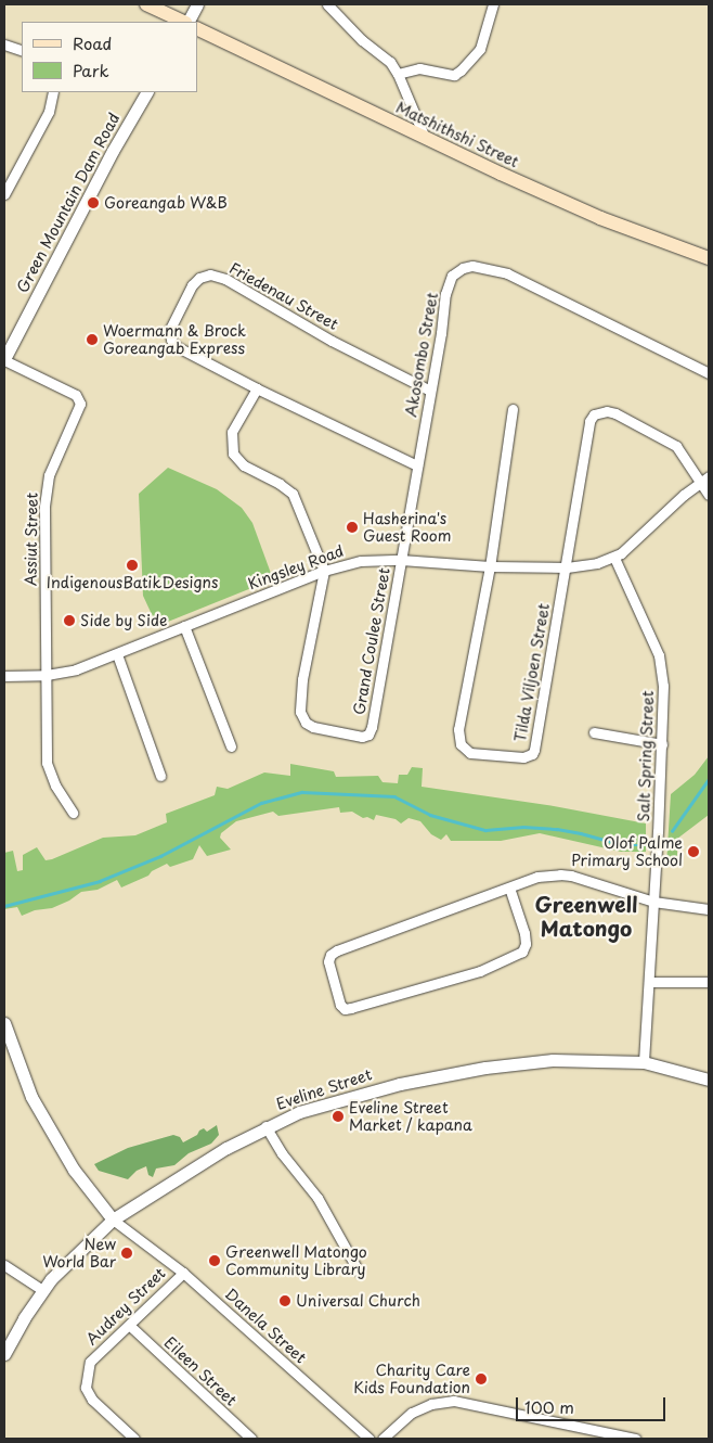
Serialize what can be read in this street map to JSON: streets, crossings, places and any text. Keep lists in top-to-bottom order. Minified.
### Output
{"streets":{"main road":["Matshithshi Street"],"street":["Green Mountain Dam Road","Friedenau Street","Akosombo Street","Assiut Street","Kingsley Road","Grand Coulee Street","Tilda Viljoen Street","Salt Spring Street","Eveline Street","Audrey Street","Danela Street","Eileen Street"]},"crossings":[["Green Mountain Dam Road","Assiut Street"],["Friedenau Street","Akosombo Street"],["Akosombo Street","Kingsley Road"],["Akosombo Street","Grand Coulee Street"],["Assiut Street","Kingsley Road"],["Kingsley Road","Grand Coulee Street"],["Kingsley Road","Tilda Viljoen Street"],["Kingsley Road","Salt Spring Street"],["Salt Spring Street","Eveline Street"],["Eveline Street","Danela Street"],["Audrey Street","Danela Street"],["Audrey Street","Eileen Street"]],"districts":["Greenwell Matongo"],"places":["Goreangab W&B","Woermann & Brock Goreangab Express","Hasherina's Guest Room","IndigenousBatikDesigns","Side by Side","Olof Palme Primary School","Eveline Street Market / kapana","New World Bar","Greenwell Matongo Community Library","Universal Church","Charity Care Kids Foundation"],"legend":["Road","Park"],"scale_bar":"100 m"}
